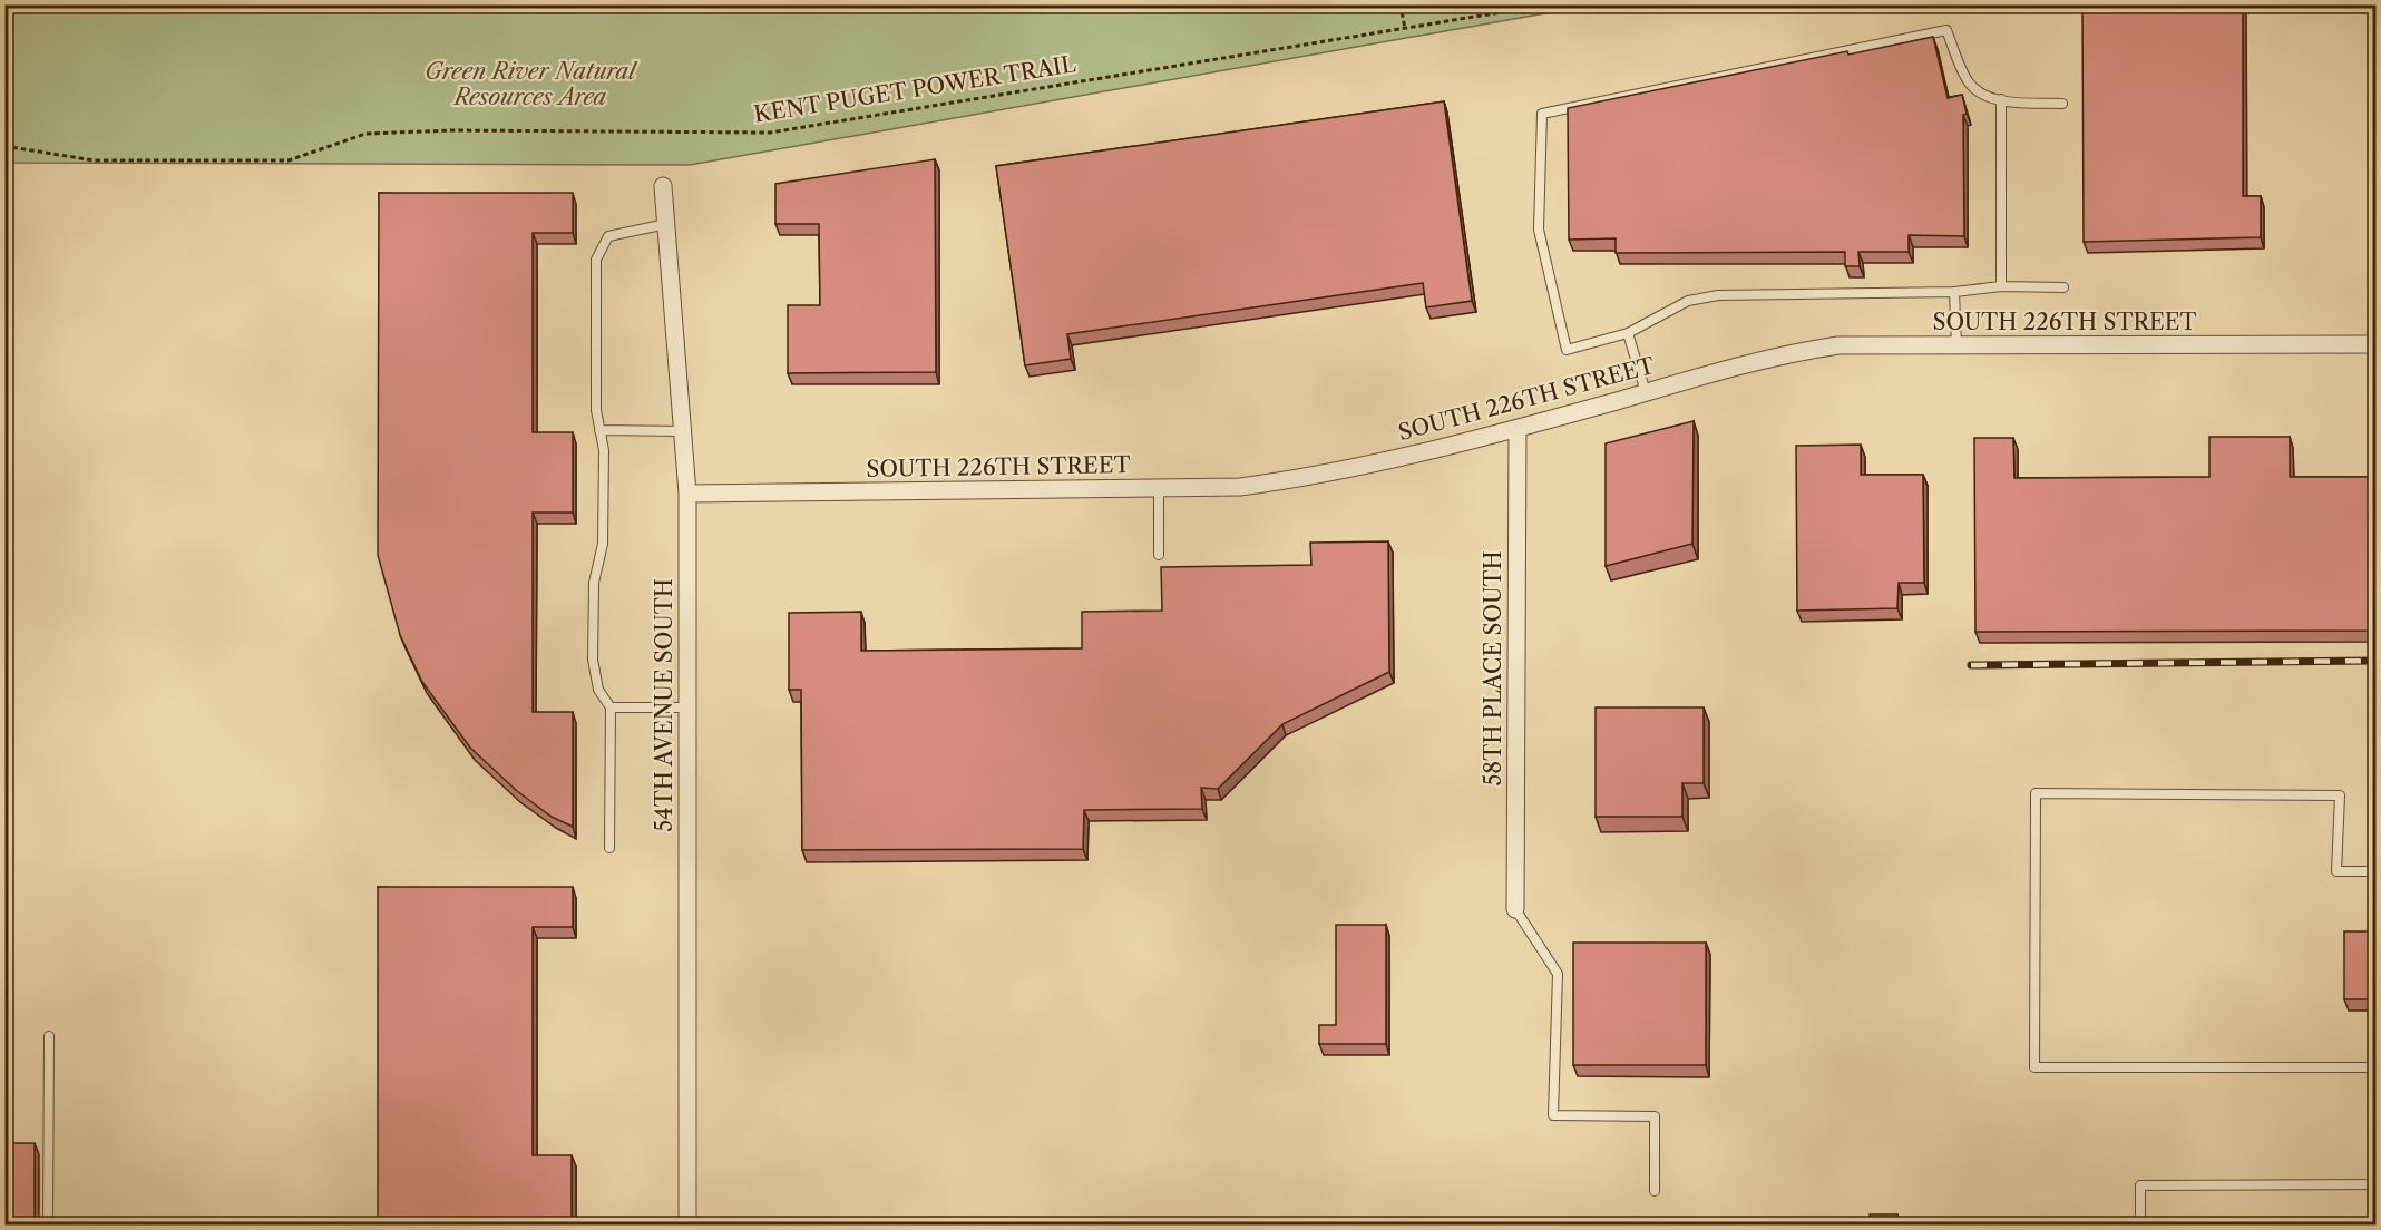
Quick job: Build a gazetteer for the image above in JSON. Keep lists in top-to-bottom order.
{
  "streets": {
    "street": ["SOUTH 226TH STREET", "58TH PLACE SOUTH", "54TH AVENUE SOUTH"],
    "path": ["KENT PUGET POWER TRAIL"]
  },
  "crossings": [
    ["SOUTH 226TH STREET", "58TH PLACE SOUTH"],
    ["SOUTH 226TH STREET", "54TH AVENUE SOUTH"]
  ],
  "parks": ["Green River Natural Resources Area"]
}
